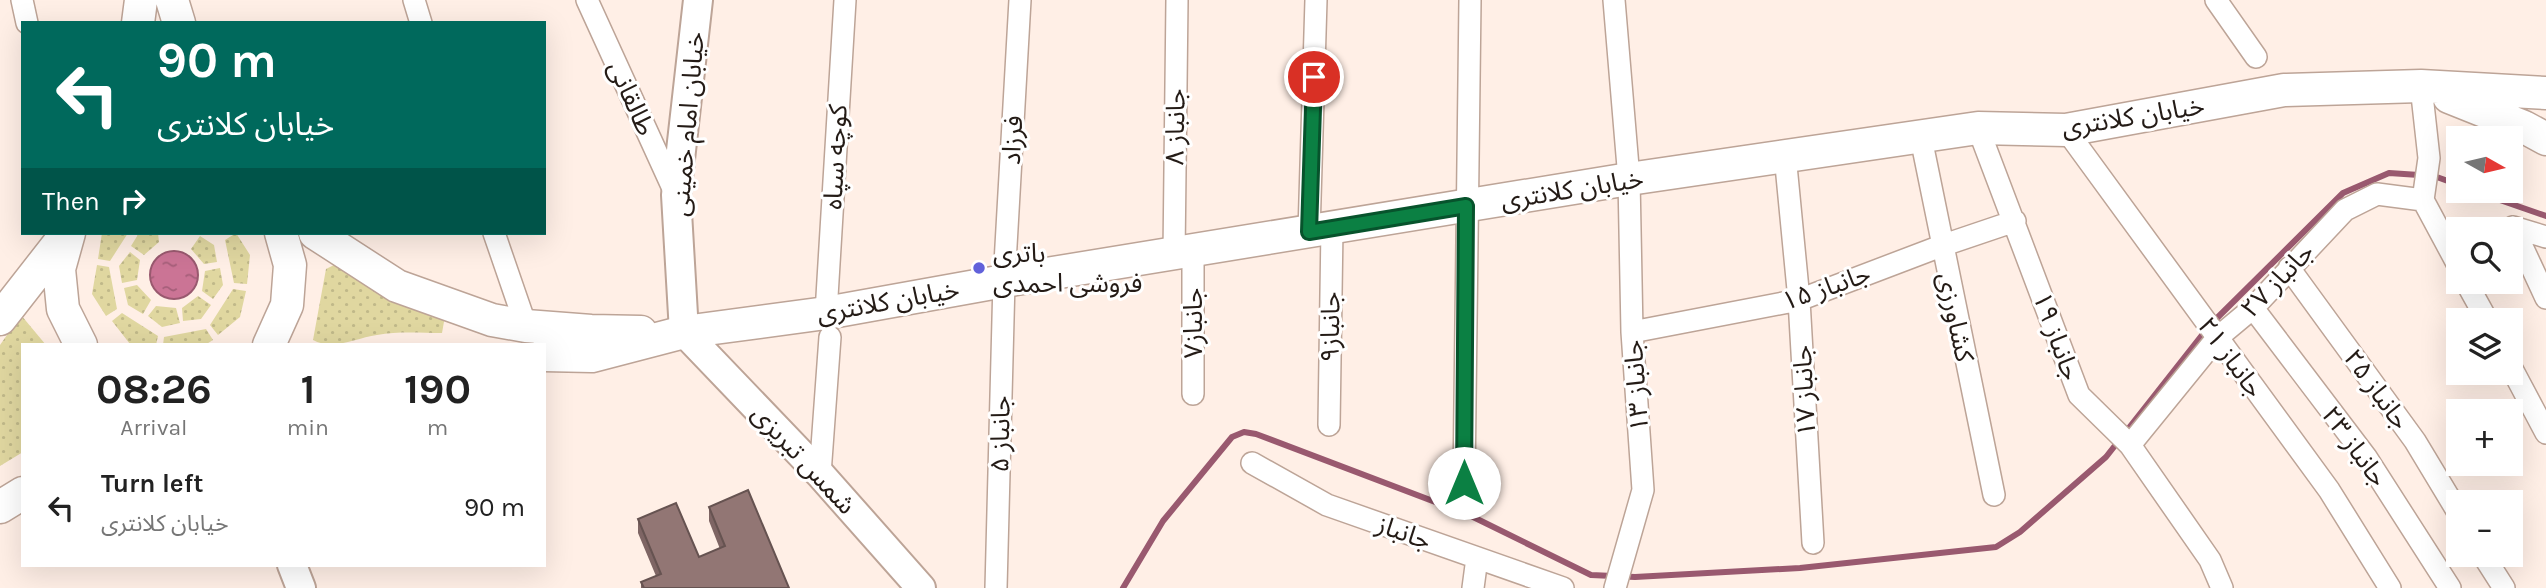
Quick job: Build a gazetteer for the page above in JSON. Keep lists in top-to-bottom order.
{
  "streets": {
    "main road": ["خیابان کلانتری"],
    "street": [
      "طالقانی",
      "خیابان امام خمینی",
      "جانباز ۸",
      "فرزاد",
      "کوچه سپاه",
      "جانباز ۲۷",
      "جانباز ۱۵",
      "کشاورزی",
      "جانباز۷",
      "جانباز۹",
      "جانباز ۱۹",
      "جانباز ۲۱",
      "جانباز ۱۳",
      "جانباز ۲۵",
      "جانباز ۱۷",
      "جانباز ۵",
      "جانباز ۲۳",
      "شمس تبریزی",
      "جانباز"
    ]
  },
  "crossings": [
    ["طالقانی", "خیابان امام خمینی"],
    ["خیابان کلانتری", "خیابان امام خمینی"],
    ["خیابان کلانتری", "جانباز ۸"],
    ["خیابان کلانتری", "فرزاد"],
    ["خیابان کلانتری", "کوچه سپاه"],
    ["خیابان کلانتری", "کشاورزی"],
    ["خیابان کلانتری", "جانباز۷"],
    ["خیابان کلانتری", "جانباز۹"],
    ["خیابان کلانتری", "جانباز ۱۹"],
    ["خیابان کلانتری", "جانباز ۲۱"],
    ["خیابان کلانتری", "جانباز ۱۳"],
    ["خیابان کلانتری", "جانباز ۱۷"],
    ["خیابان کلانتری", "جانباز ۵"],
    ["خیابان کلانتری", "شمس تبریزی"],
    ["خیابان امام خمینی", "شمس تبریزی"],
    ["جانباز ۸", "جانباز۷"],
    ["فرزاد", "جانباز ۵"],
    ["کوچه سپاه", "شمس تبریزی"],
    ["جانباز ۲۷", "جانباز ۱۹"],
    ["جانباز ۲۷", "جانباز ۲۱"],
    ["جانباز ۲۷", "جانباز ۲۵"],
    ["جانباز ۲۷", "جانباز ۲۳"],
    ["جانباز ۱۵", "کشاورزی"],
    ["جانباز ۱۵", "جانباز ۱۹"],
    ["جانباز ۱۵", "جانباز ۱۳"],
    ["جانباز ۱۵", "جانباز ۱۷"]
  ],
  "places": ["باتری فروشی احمدی"],
  "north": "right",
  "page": {
    "turn": ["90 m", "خیابان کلانتری"],
    "map_buttons": ["+", "−"],
    "then": "Then",
    "eta": [
      "08:26",
      "Arrival",
      "1",
      "min",
      "190",
      "m"
    ],
    "list": [
      {
        "name": "Turn left",
        "note": "خیابان کلانتری",
        "value": "90 m"
      }
    ]
  }
}
